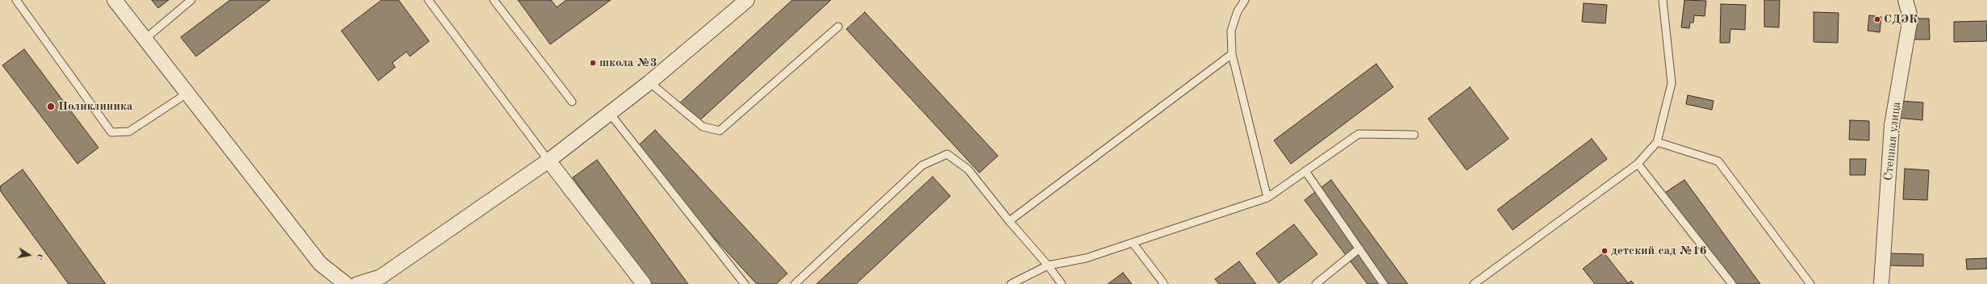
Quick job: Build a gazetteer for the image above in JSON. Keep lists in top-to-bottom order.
{
  "streets": {
    "street": ["Степная улица"]
  },
  "places": [
    "СДЭК",
    "школа №3",
    "Поликлиника",
    "детский сад №16"
  ],
  "north": "right"
}
